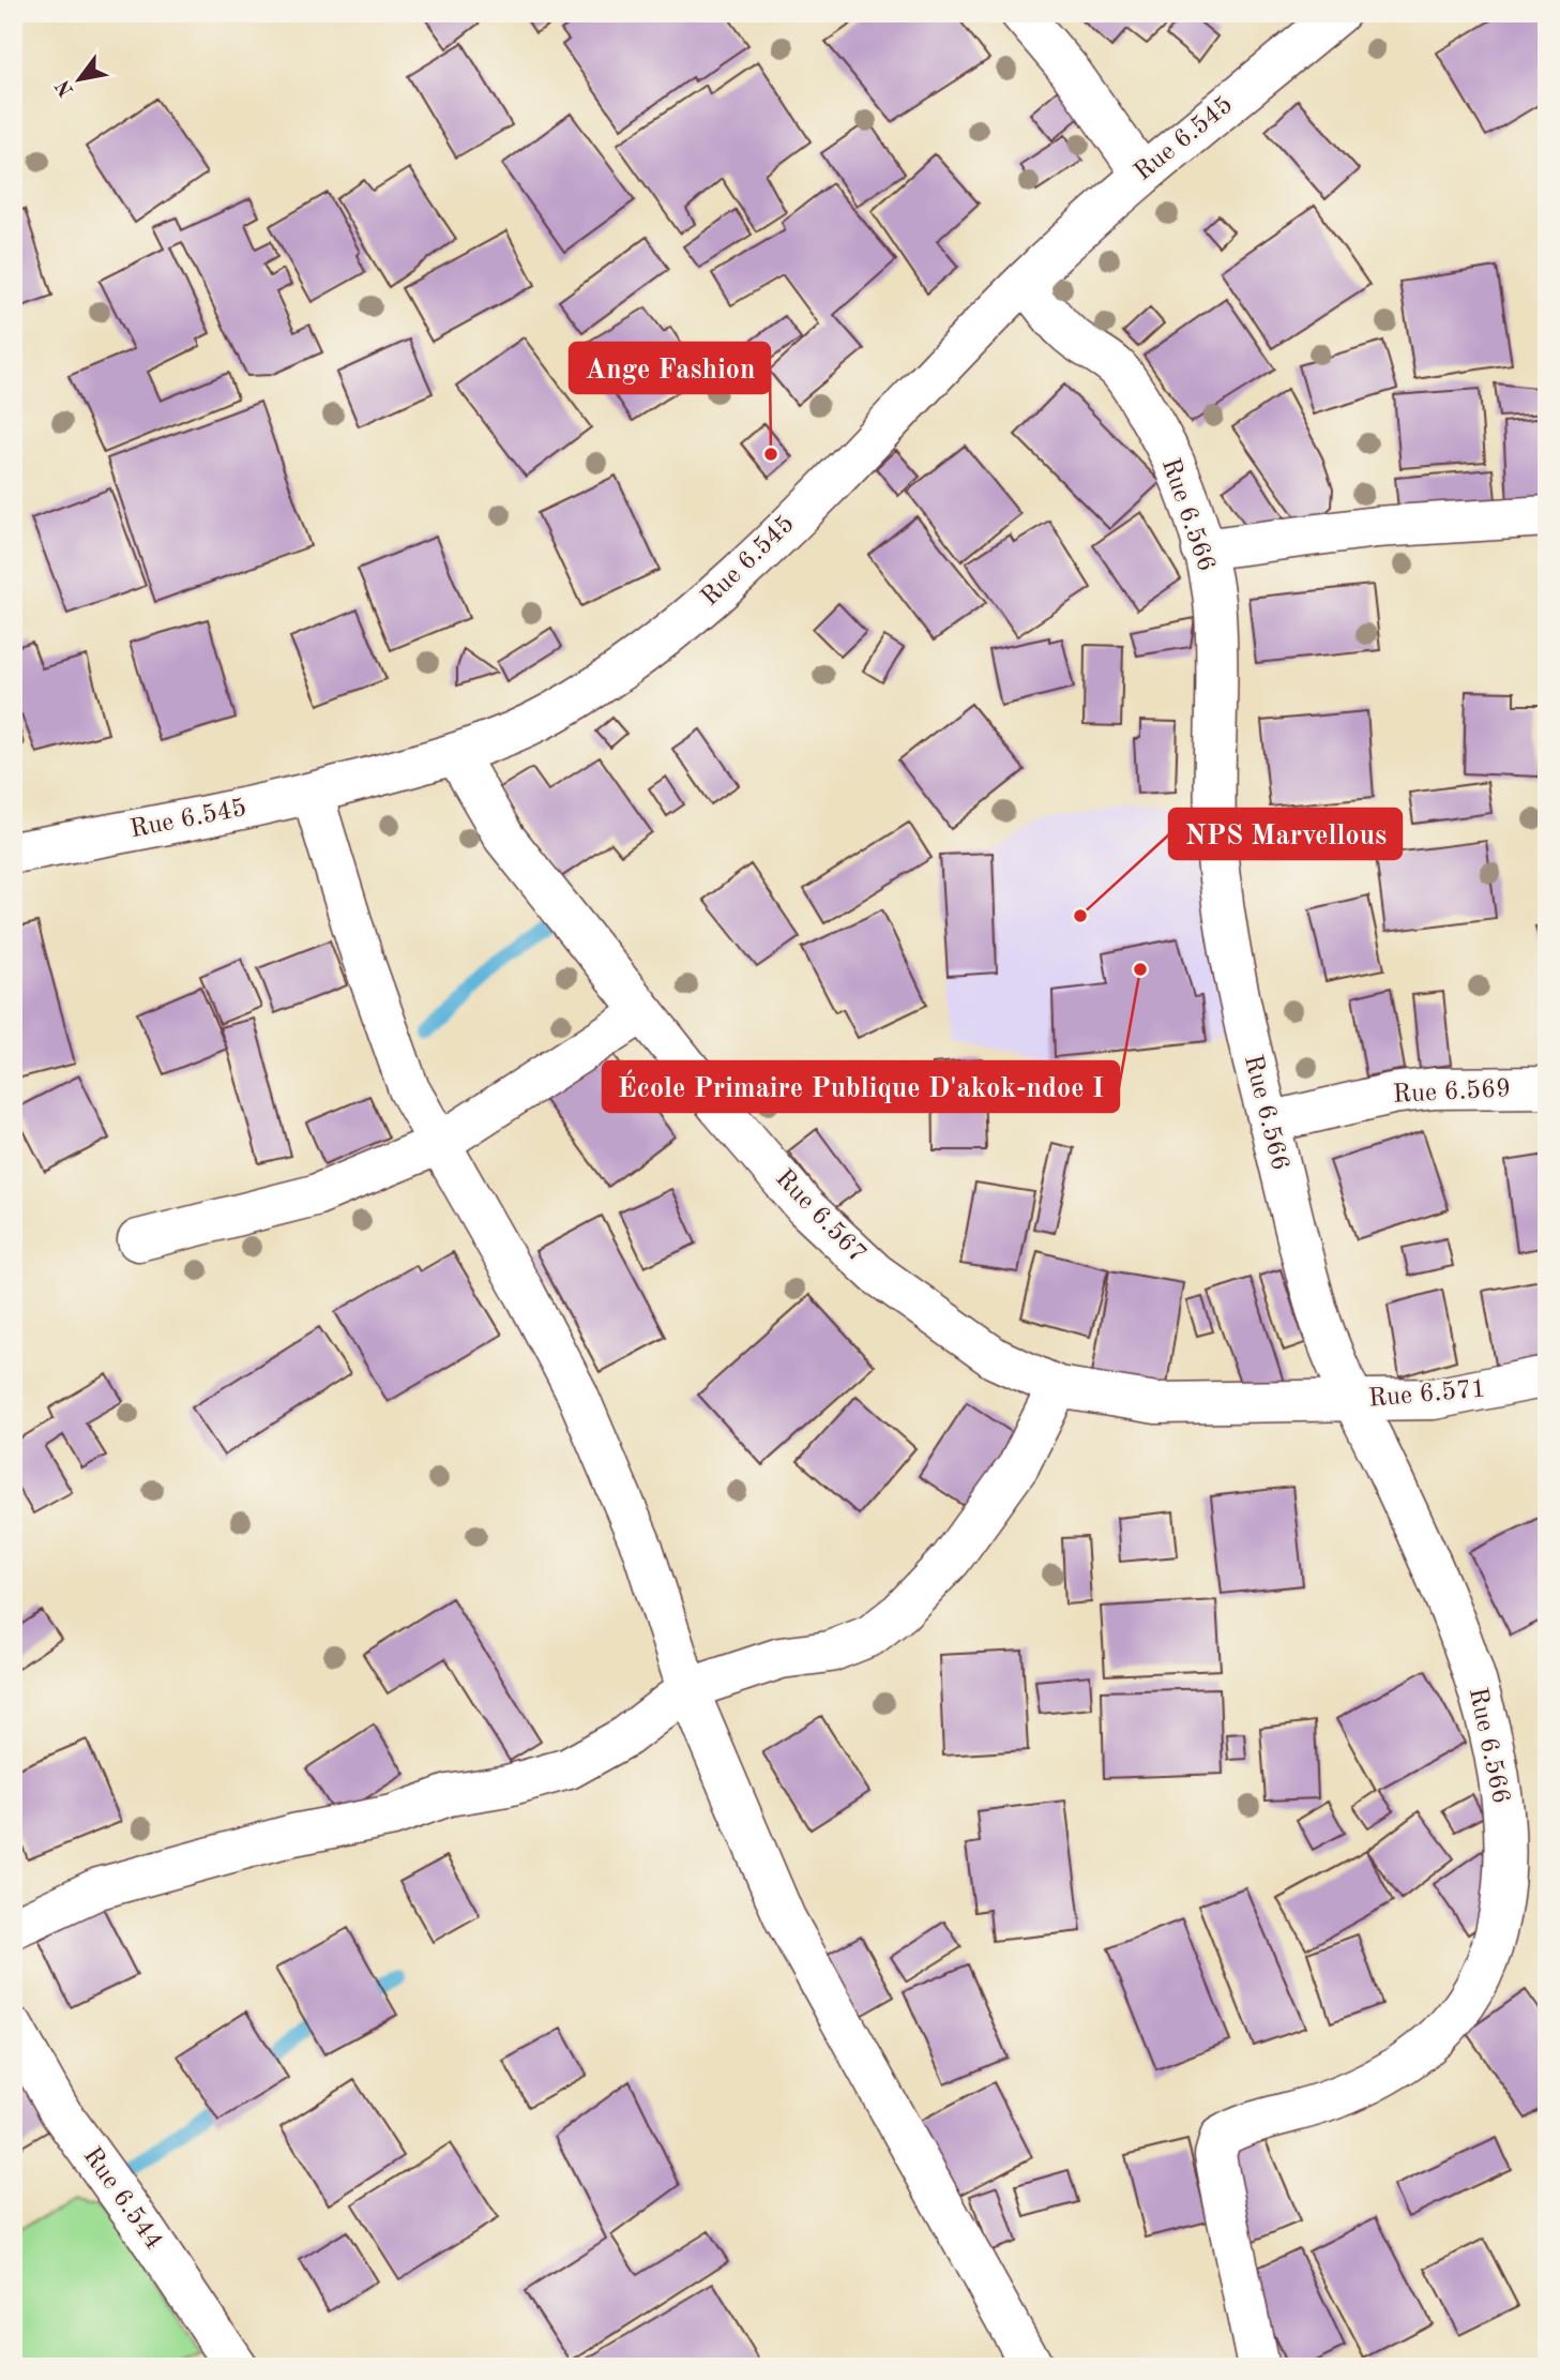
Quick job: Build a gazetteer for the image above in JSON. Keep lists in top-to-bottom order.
{
  "streets": {
    "street": [
      "Rue 6.545",
      "Rue 6.566",
      "Rue 6.569",
      "Rue 6.567",
      "Rue 6.571",
      "Rue 6.544"
    ]
  },
  "crossings": [
    ["Rue 6.545", "Rue 6.566"],
    ["Rue 6.545", "Rue 6.567"],
    ["Rue 6.566", "Rue 6.569"],
    ["Rue 6.566", "Rue 6.567"],
    ["Rue 6.566", "Rue 6.571"],
    ["Rue 6.567", "Rue 6.571"]
  ],
  "places": ["Ange Fashion", "NPS Marvellous", "École Primaire Publique D'akok-ndoe I"],
  "north": "bottom left"
}
